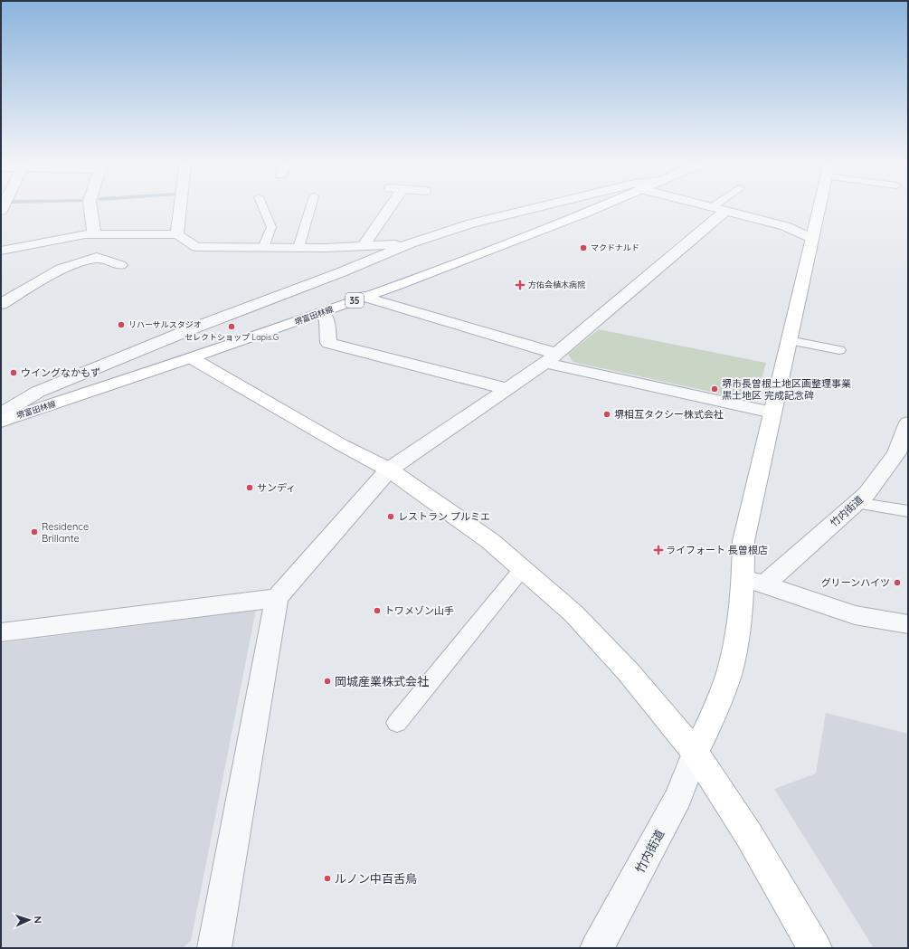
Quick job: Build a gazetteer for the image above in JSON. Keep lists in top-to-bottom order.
{
  "streets": {
    "street": ["35", "堺富田林線", "竹内街道"]
  },
  "places": {
    "other": [
      "マクドナルド",
      "リハーサルスタジオ",
      "セレクトショップ Lapis.G",
      "ウイングなかもず",
      "堺市長曽根土地区画整理事業 黒土地区 完成記念碑",
      "堺相互タクシー株式会社",
      "サンディ",
      "レストラン プルミエ",
      "Residence Brillante",
      "グリーンハイツ",
      "トワメゾン山手",
      "岡城産業株式会社",
      "ルノン中百舌鳥"
    ],
    "health": ["方佑会植木病院", "ライフォート 長曽根店"]
  },
  "north": "right"
}
